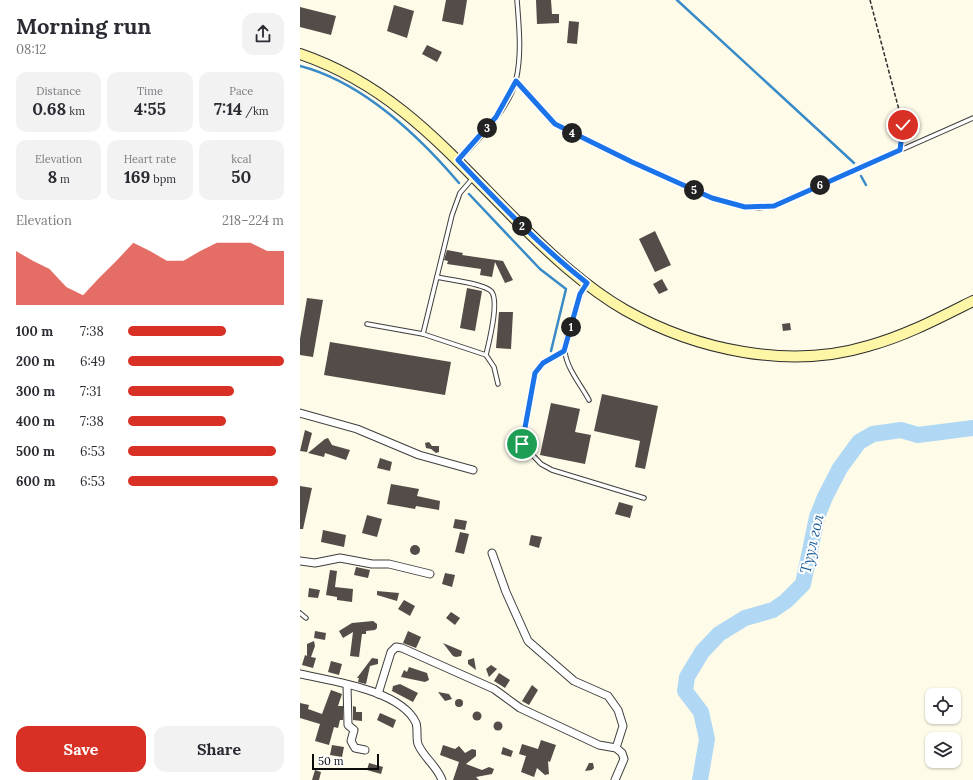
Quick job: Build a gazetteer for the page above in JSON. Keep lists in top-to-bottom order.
{
  "water": ["Туул гол"],
  "scale_bar": "50 m",
  "page": {
    "heading": ["Morning run", "08:12"],
    "stats": [
      ["Distance", "0.68 km"],
      ["Time", "4:55"],
      ["Pace", "7:14 /km"],
      ["Elevation", "8 m"],
      ["Heart rate", "169 bpm"],
      ["kcal", "50"]
    ],
    "pins": [
      "3",
      "4",
      "6",
      "5",
      "2",
      "1"
    ],
    "chart": ["Elevation", "218–224 m"],
    "list": [
      {
        "name": "100 m",
        "note": "7:38"
      },
      {
        "name": "200 m",
        "note": "6:49"
      },
      {
        "name": "300 m",
        "note": "7:31"
      },
      {
        "name": "400 m",
        "note": "7:38"
      },
      {
        "name": "500 m",
        "note": "6:53"
      },
      {
        "name": "600 m",
        "note": "6:53"
      }
    ],
    "buttons": ["Save", "Share"],
    "scale": "50 m"
  }
}
